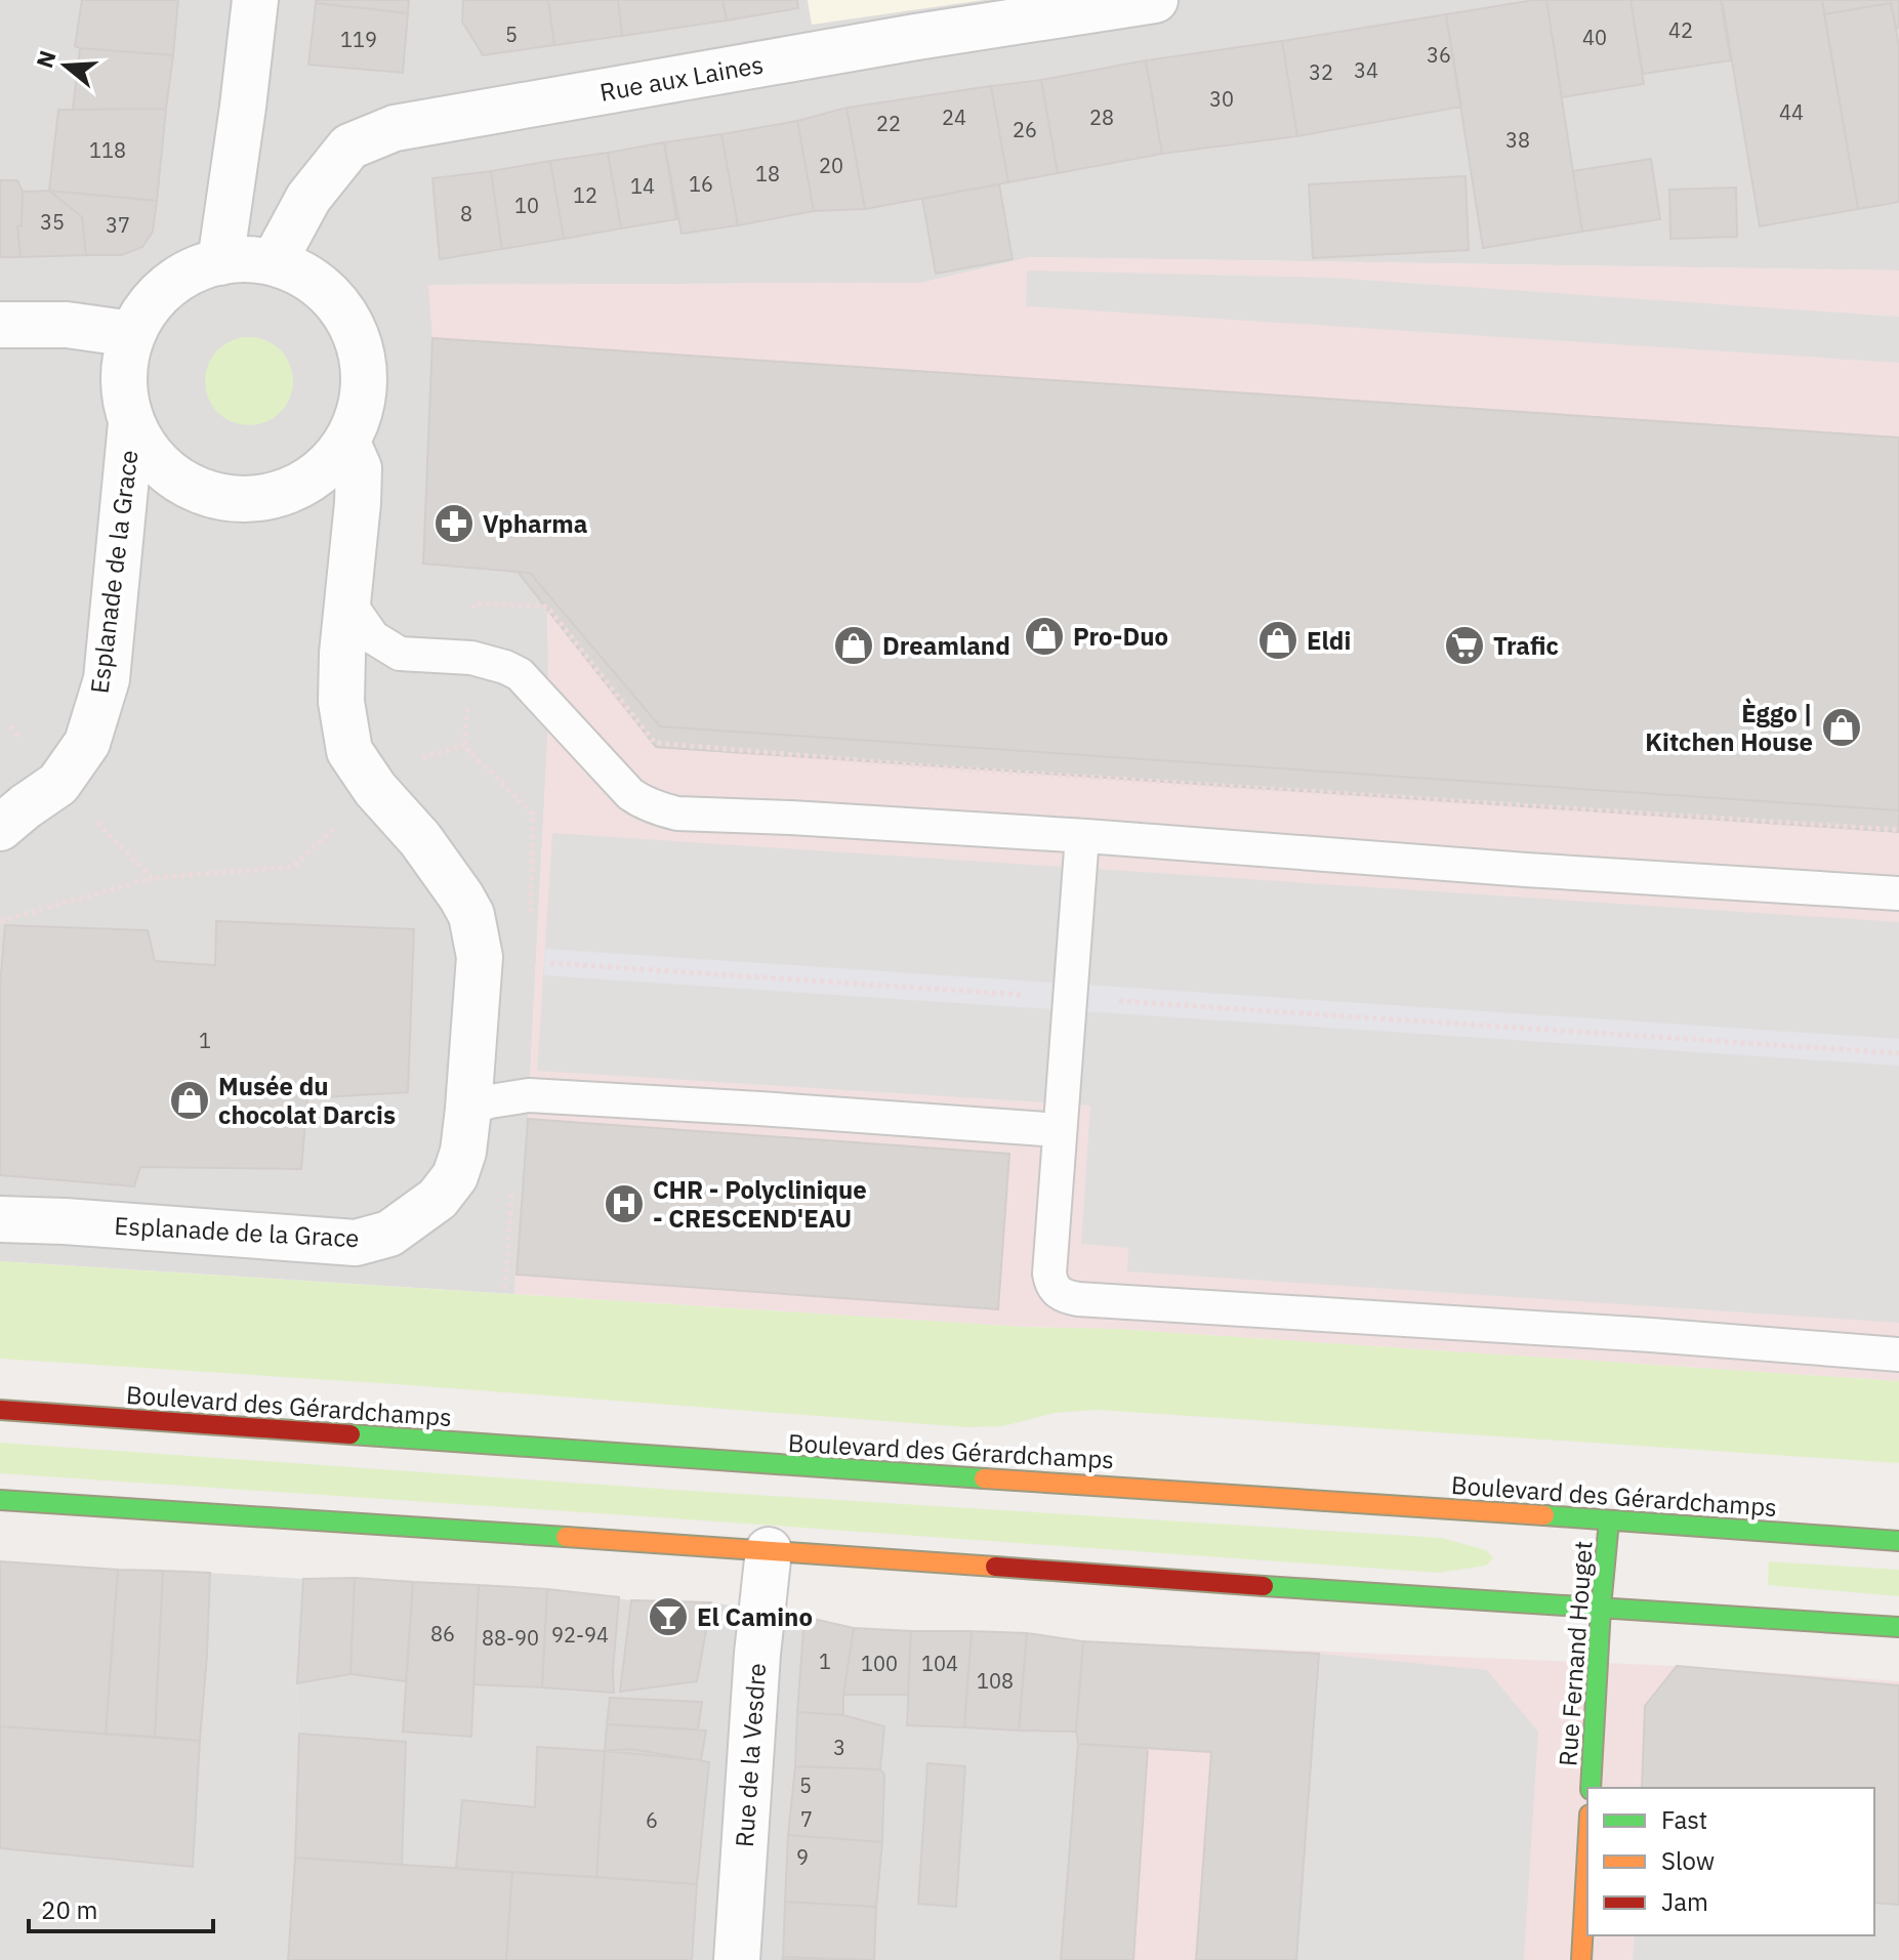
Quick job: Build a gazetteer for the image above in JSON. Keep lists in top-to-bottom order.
{
  "streets": {
    "main road": ["Boulevard des Gérardchamps", "Rue Fernand Houget"],
    "street": ["Rue aux Laines", "Esplanade de la Grace", "Rue de la Vesdre"]
  },
  "crossings": [
    ["Rue aux Laines", "Esplanade de la Grace"],
    ["Boulevard des Gérardchamps", "Rue Fernand Houget"]
  ],
  "places": {
    "pharmacy": ["Vpharma"],
    "shop": [
      "Pro-Duo",
      "Eldi",
      "Dreamland",
      "Èggo | Kitchen House",
      "Musée du chocolat Darcis"
    ],
    "supermarket": ["Trafic"],
    "hospital": ["CHR - Polyclinique - CRESCEND'EAU"],
    "bar": ["El Camino"]
  },
  "house_numbers": [
    "42",
    "5",
    "40",
    "119",
    "36",
    "34",
    "32",
    "30",
    "44",
    "24",
    "28",
    "22",
    "26",
    "38",
    "118",
    "20",
    "18",
    "16",
    "14",
    "12",
    "10",
    "8",
    "35",
    "37",
    "1",
    "86",
    "92-94",
    "88-90",
    "1",
    "100",
    "104",
    "108",
    "3",
    "5",
    "7",
    "6",
    "9"
  ],
  "legend": ["Fast", "Slow", "Jam"],
  "scale_bar": "20 m",
  "north": "left"
}
